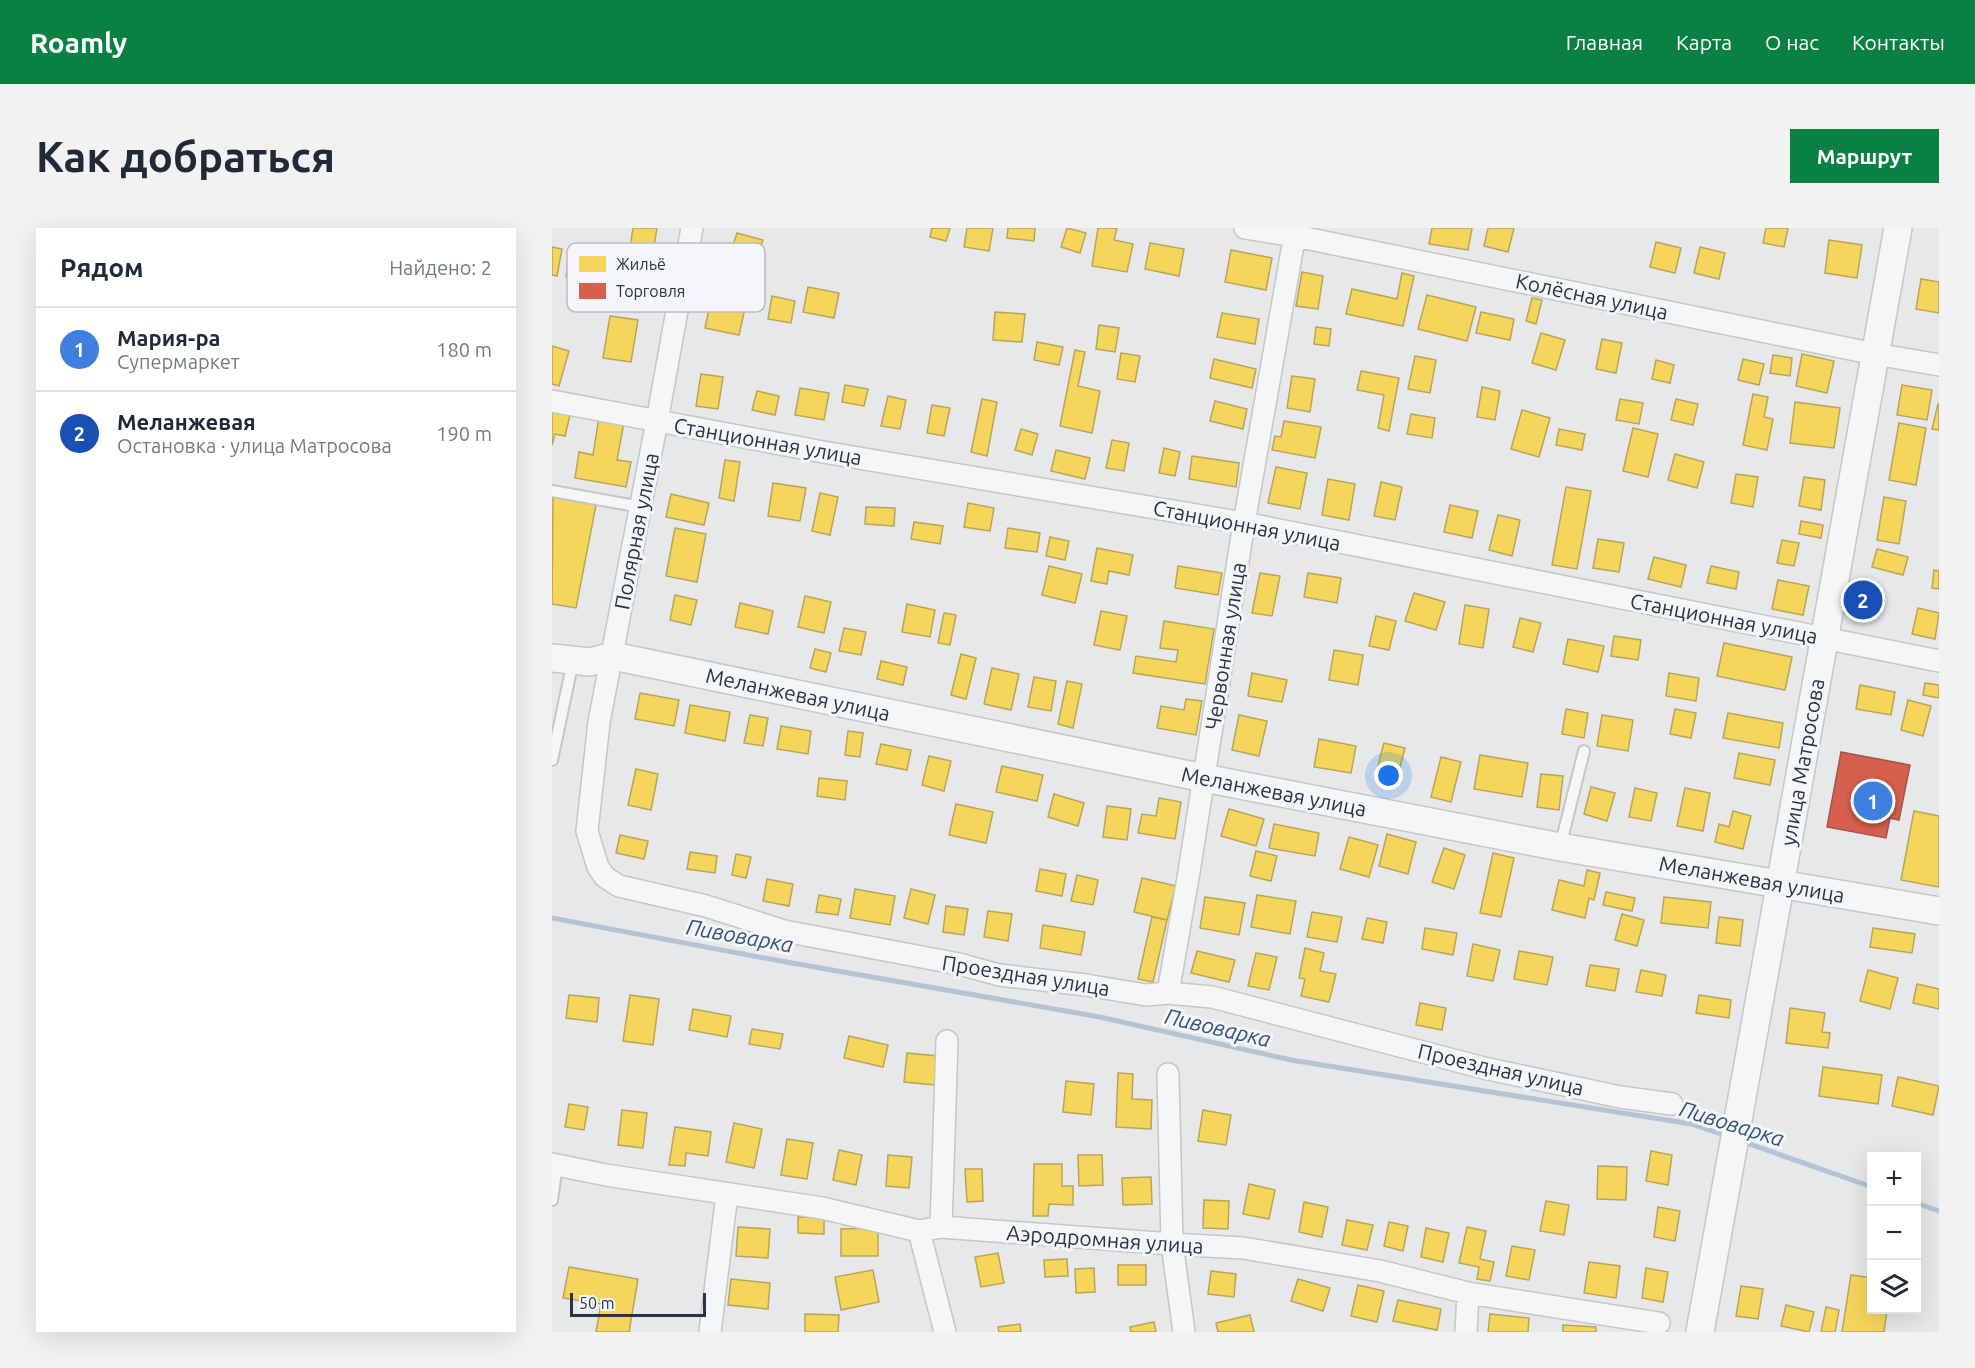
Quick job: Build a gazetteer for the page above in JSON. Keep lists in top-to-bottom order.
{
  "streets": {
    "street": [
      "Колёсная улица",
      "Станционная улица",
      "Полярная улица",
      "Червонная улица",
      "Меланжевая улица",
      "улица Матросова",
      "Проездная улица",
      "Аэродромная улица"
    ]
  },
  "crossings": [
    ["Колёсная улица", "Червонная улица"],
    ["Колёсная улица", "улица Матросова"],
    ["Станционная улица", "Полярная улица"],
    ["Станционная улица", "Червонная улица"],
    ["Станционная улица", "улица Матросова"],
    ["Полярная улица", "Меланжевая улица"],
    ["Полярная улица", "Проездная улица"],
    ["Червонная улица", "Меланжевая улица"],
    ["Червонная улица", "Проездная улица"],
    ["Меланжевая улица", "улица Матросова"],
    ["Меланжевая улица", "Проездная улица"]
  ],
  "water": ["Пивоварка"],
  "legend": ["Жильё", "Торговля"],
  "scale_bar": "50 m",
  "page": {
    "header": "Roamly",
    "nav": [
      "Главная",
      "Карта",
      "О нас",
      "Контакты"
    ],
    "buttons": "Маршрут",
    "title": "Как добраться",
    "heading": ["Рядом", "Найдено: 2"],
    "list": [
      {
        "mark": "1",
        "name": "Мария-ра",
        "note": "Супермаркет",
        "value": "180 m"
      },
      {
        "mark": "2",
        "name": "Меланжевая",
        "note": "Остановка · улица Матросова",
        "value": "190 m"
      }
    ],
    "pins": ["2", "1"],
    "map_buttons": ["+", "−"],
    "scale": "50 m"
  }
}
